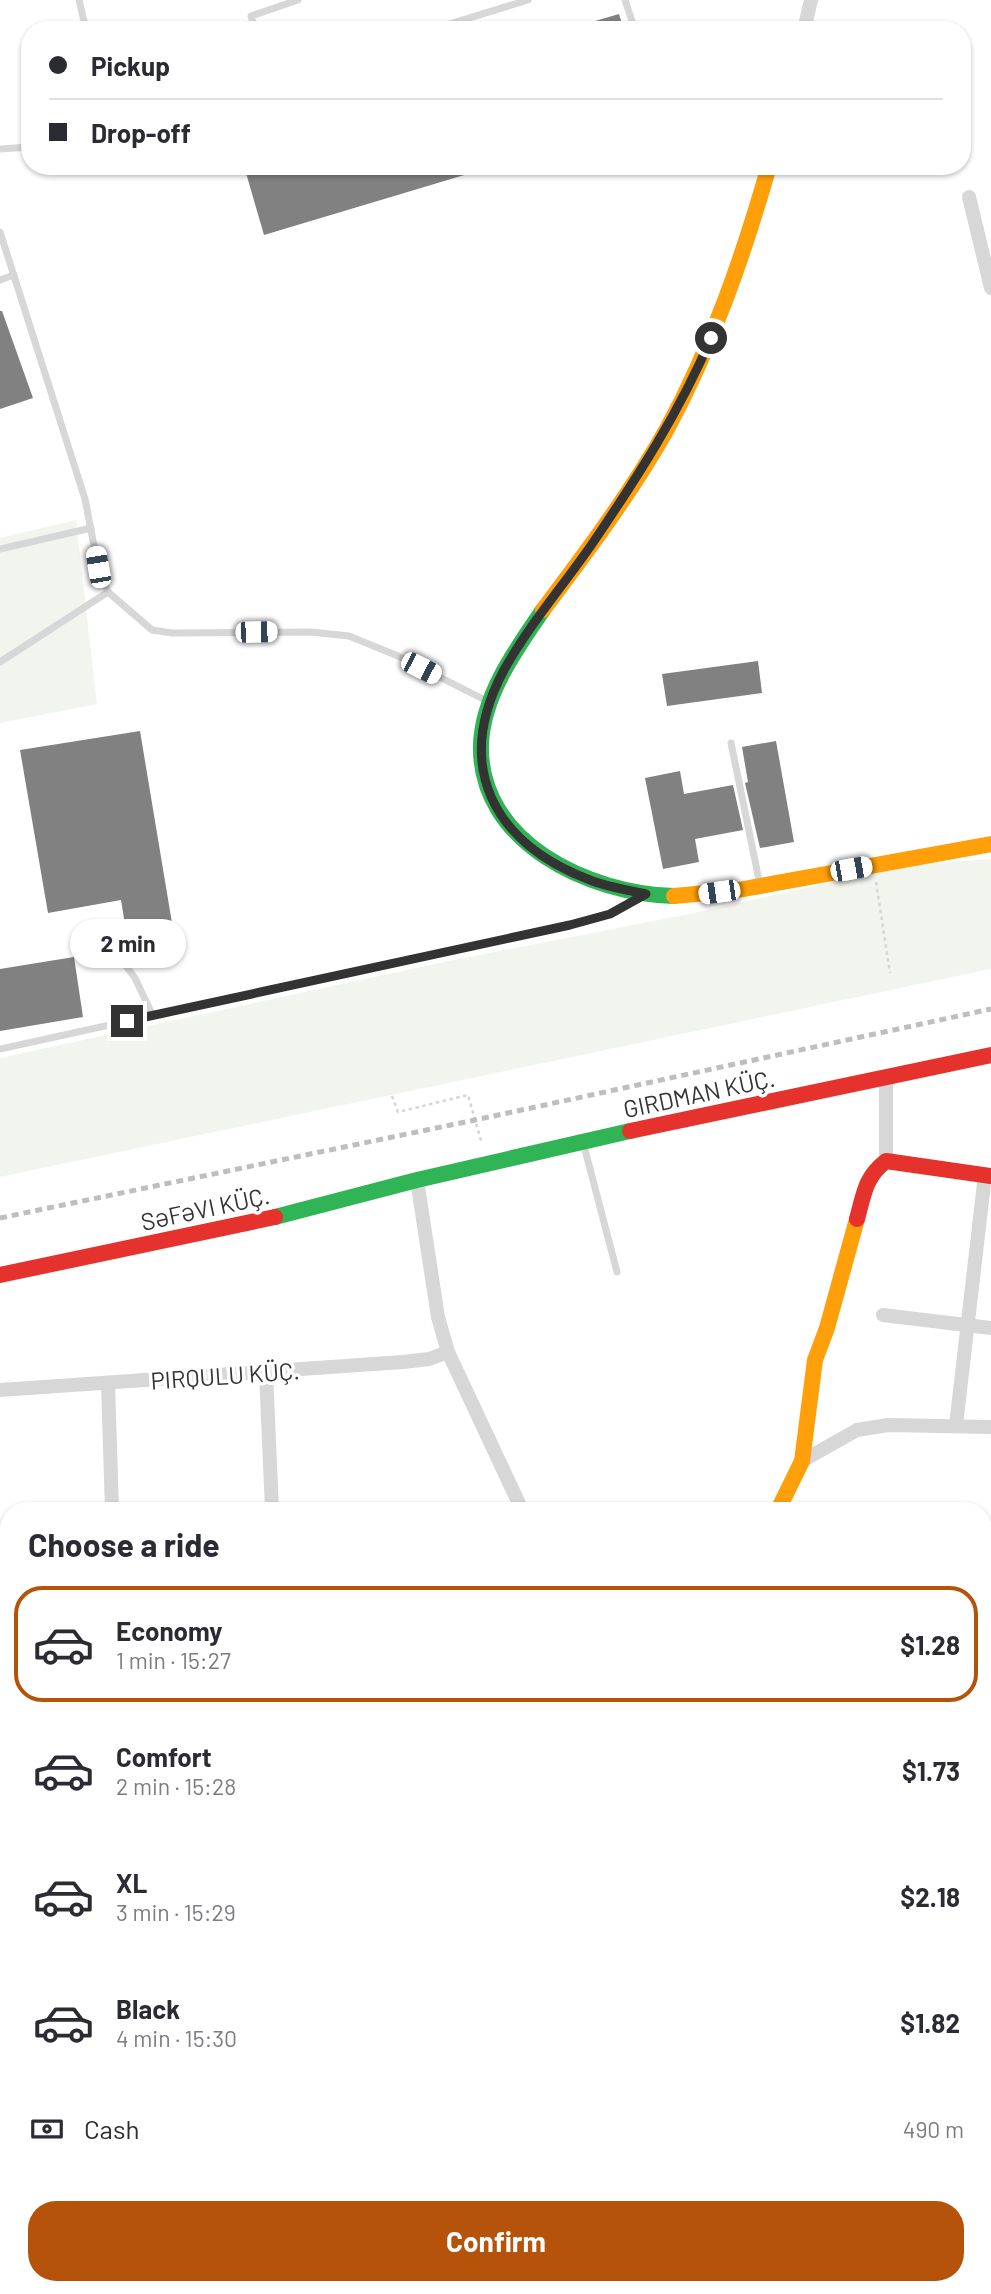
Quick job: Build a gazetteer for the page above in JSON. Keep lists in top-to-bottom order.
{
  "streets": {
    "street": ["GIRDMAN KÜÇ.", "SƏFƏVI KÜÇ.", "PIRQULU KÜÇ."]
  },
  "crossings": [
    ["GIRDMAN KÜÇ.", "SƏFƏVI KÜÇ."]
  ],
  "page": {
    "banner": ["Pickup", "Drop-off"],
    "bubble": "2 min",
    "heading": "Choose a ride",
    "list": [
      {
        "name": "Economy",
        "note": "1 min · 15:27",
        "value": "$1.28"
      },
      {
        "name": "Comfort",
        "note": "2 min · 15:28",
        "value": "$1.73"
      },
      {
        "name": "XL",
        "note": "3 min · 15:29",
        "value": "$2.18"
      },
      {
        "name": "Black",
        "note": "4 min · 15:30",
        "value": "$1.82"
      }
    ],
    "pay": ["Cash", "490 m"],
    "buttons": "Confirm"
  }
}
